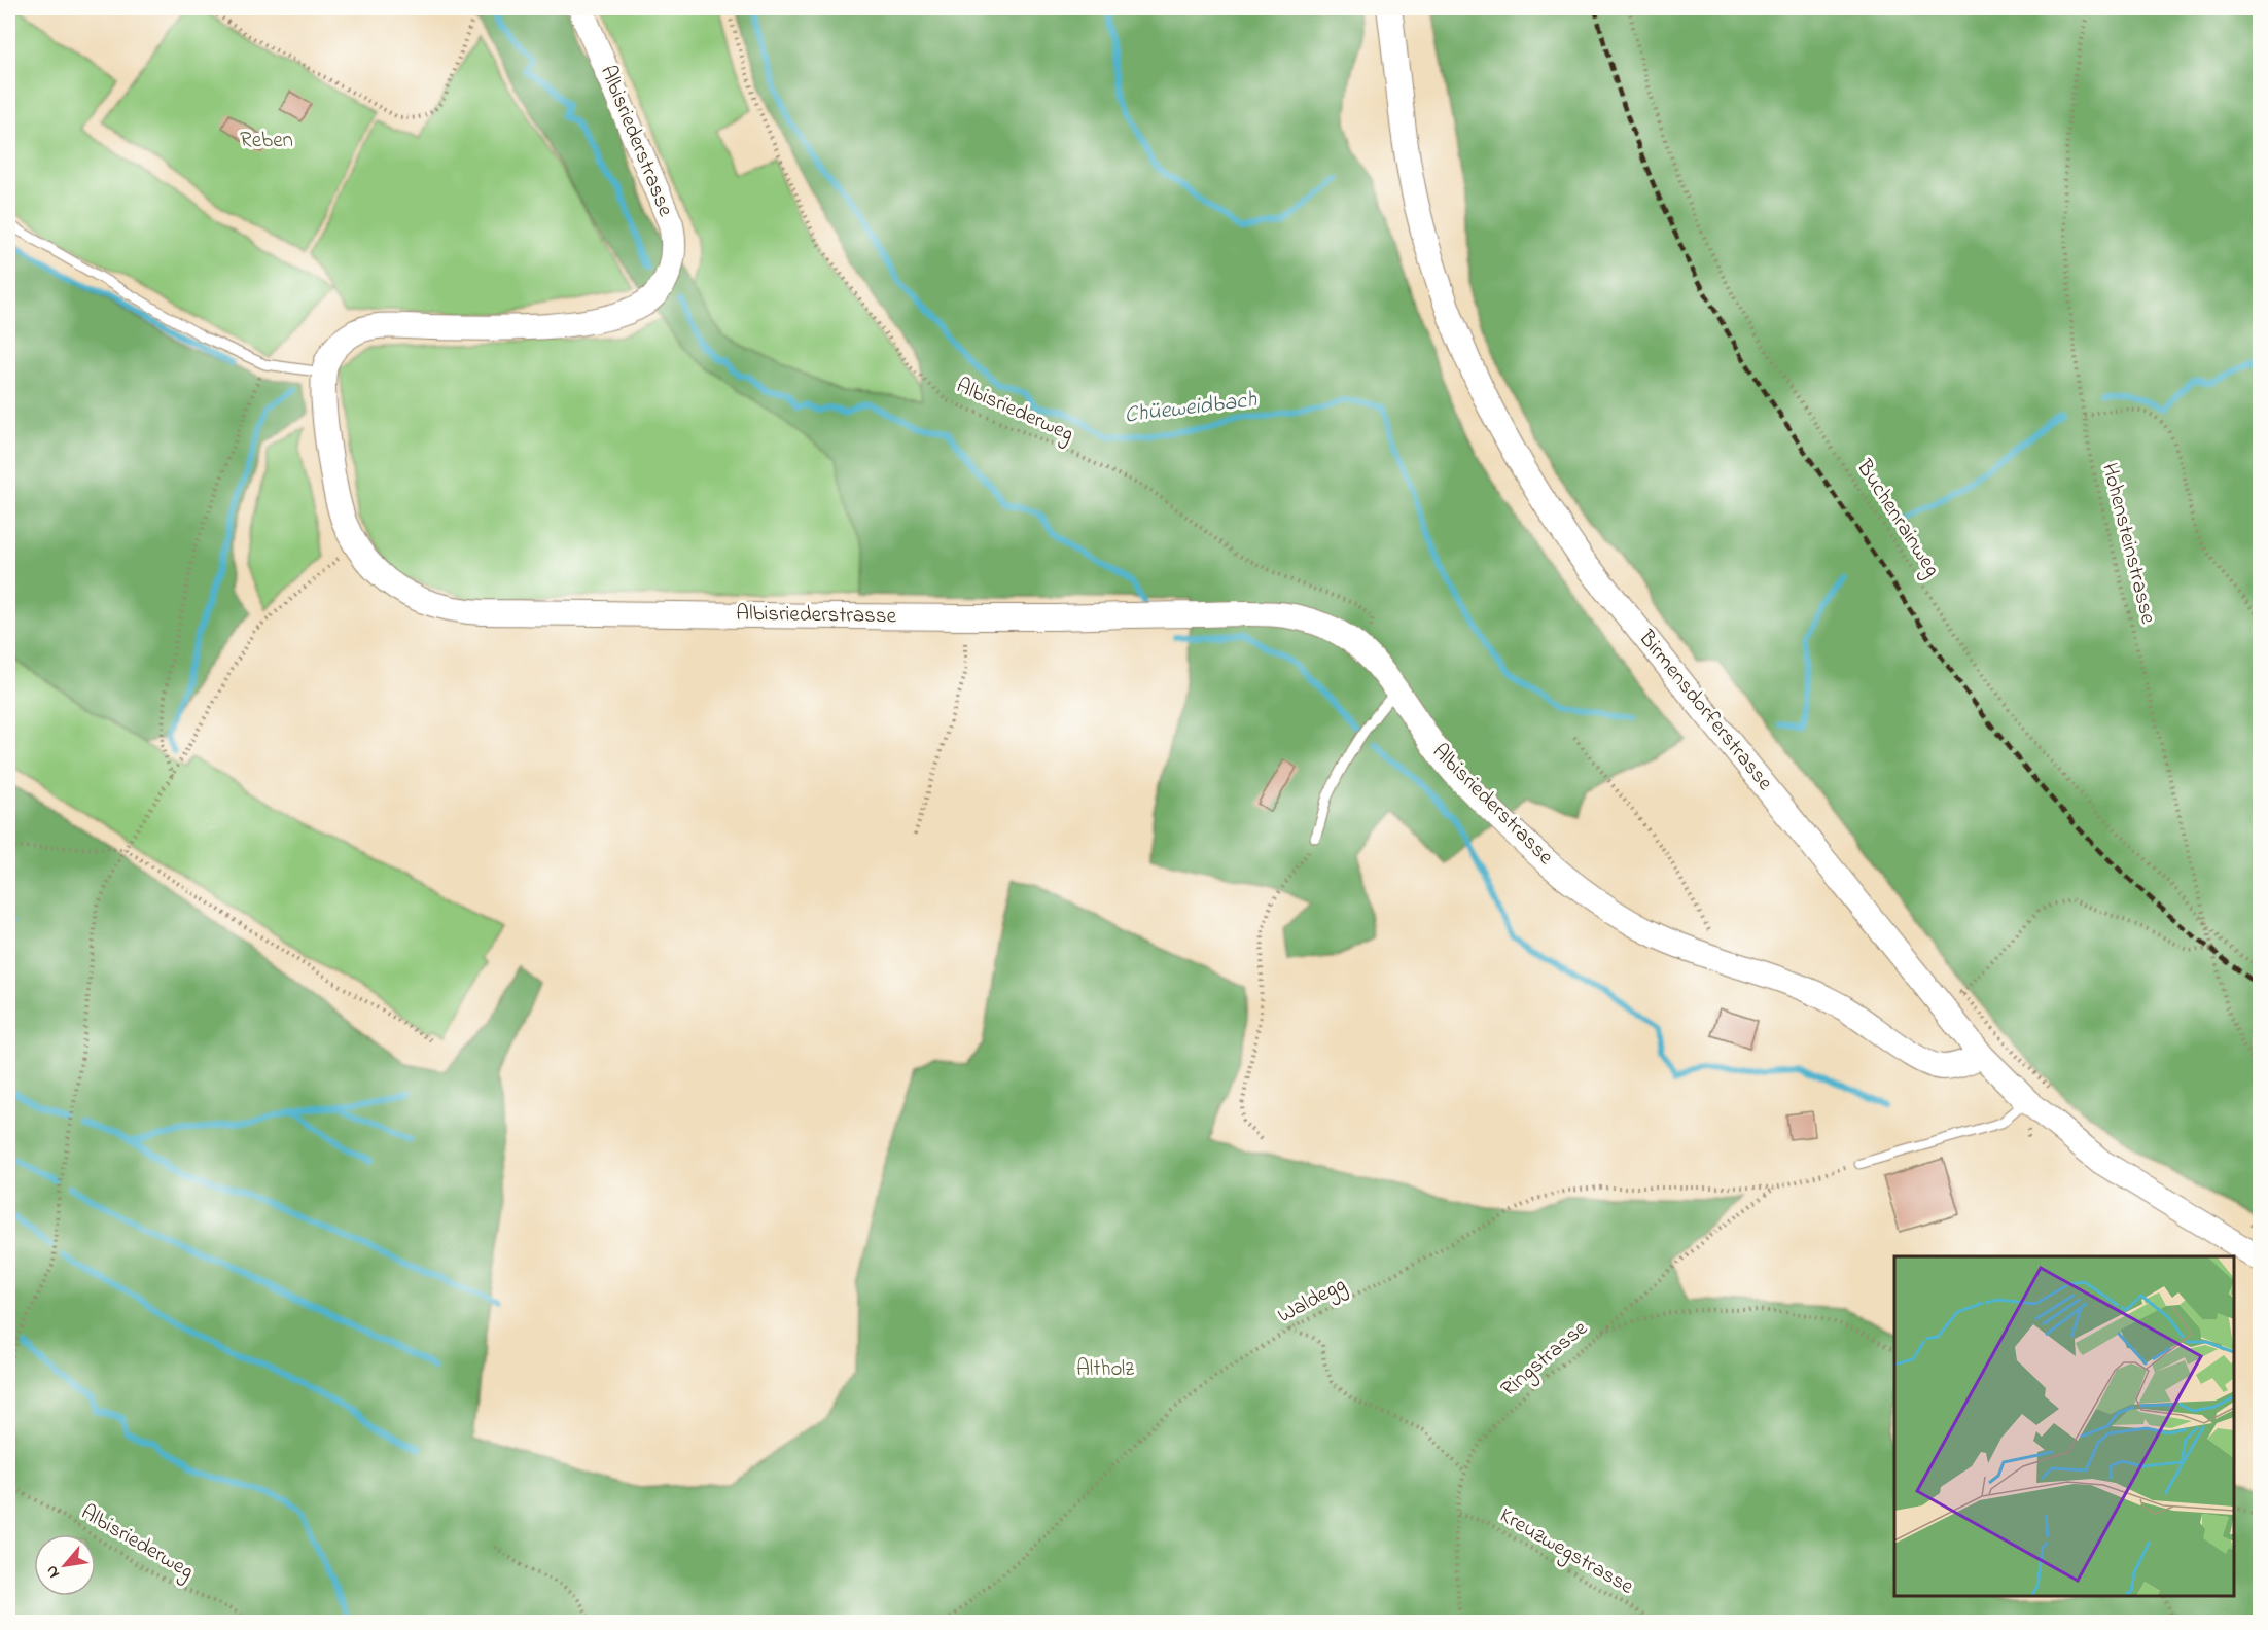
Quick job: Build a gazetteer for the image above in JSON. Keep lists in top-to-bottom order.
{
  "streets": {
    "main road": ["Albisriederstrasse", "Birmensdorferstrasse"],
    "path": [
      "Albisriederweg",
      "Buchenrainweg",
      "Hohensteinstrasse",
      "Waldegg",
      "Ringstrasse",
      "Kreuzwegstrasse"
    ]
  },
  "crossings": [
    ["Albisriederstrasse", "Albisriederweg"],
    ["Albisriederstrasse", "Birmensdorferstrasse"],
    ["Buchenrainweg", "Hohensteinstrasse"],
    ["Waldegg", "Ringstrasse"],
    ["Ringstrasse", "Kreuzwegstrasse"]
  ],
  "water": ["Chüeweidbach"],
  "parks": ["Reben", "Altholz"],
  "north": "bottom left"
}
